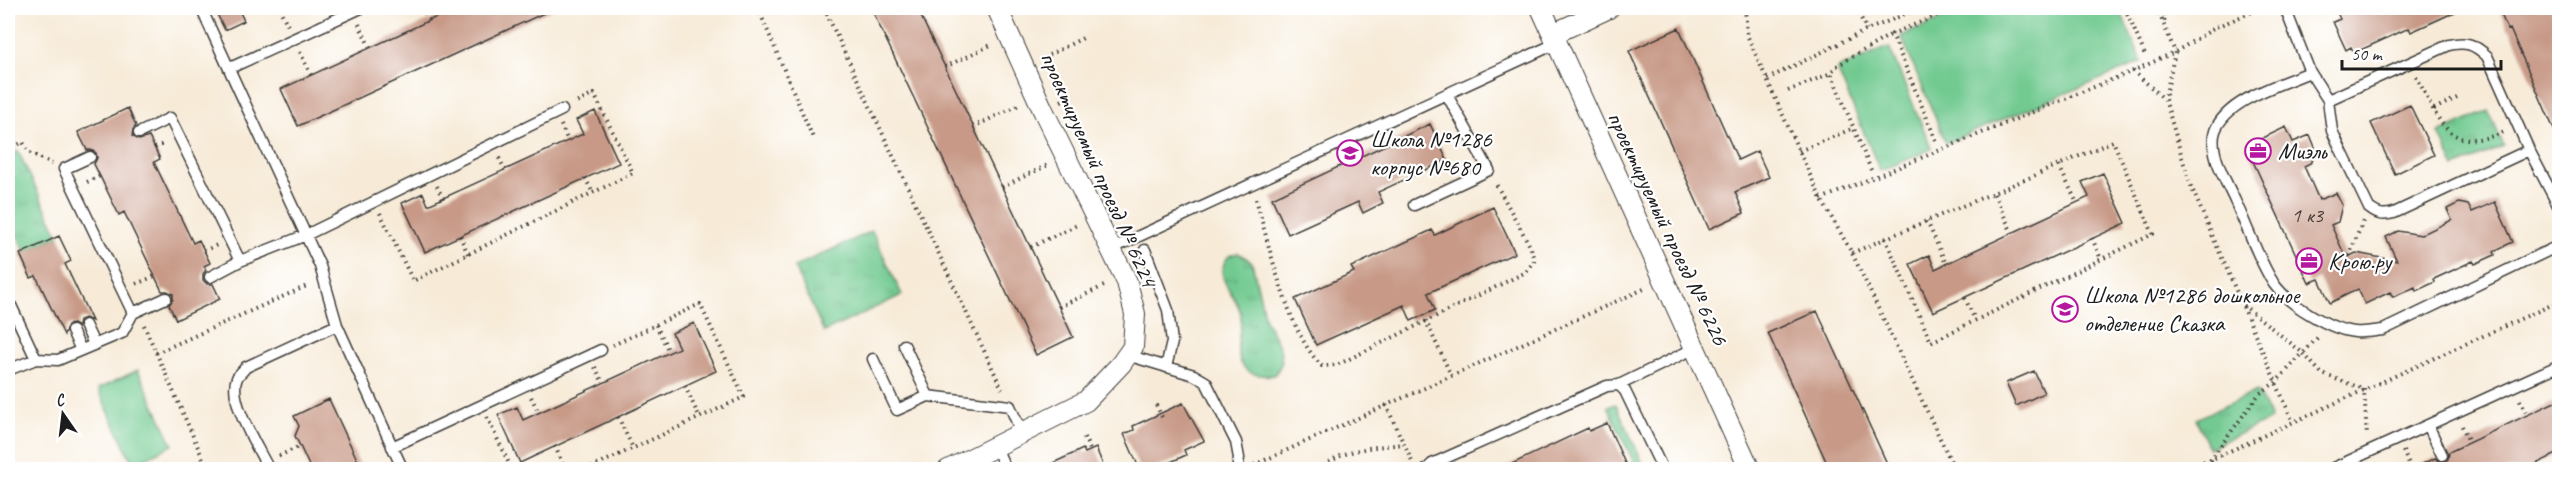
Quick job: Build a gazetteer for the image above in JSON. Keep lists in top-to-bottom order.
{
  "streets": {
    "street": ["проектируемый проезд № 6224", "проектируемый проезд № 6226"]
  },
  "places": {
    "office": ["Миэль", "Крою.ру"],
    "school or university": ["Школа №1286 корпус №680", "Школа №1286 дошкольное отделение Сказка"]
  },
  "house_numbers": ["1 к3"],
  "scale_bar": "50 m",
  "north": "top"
}
